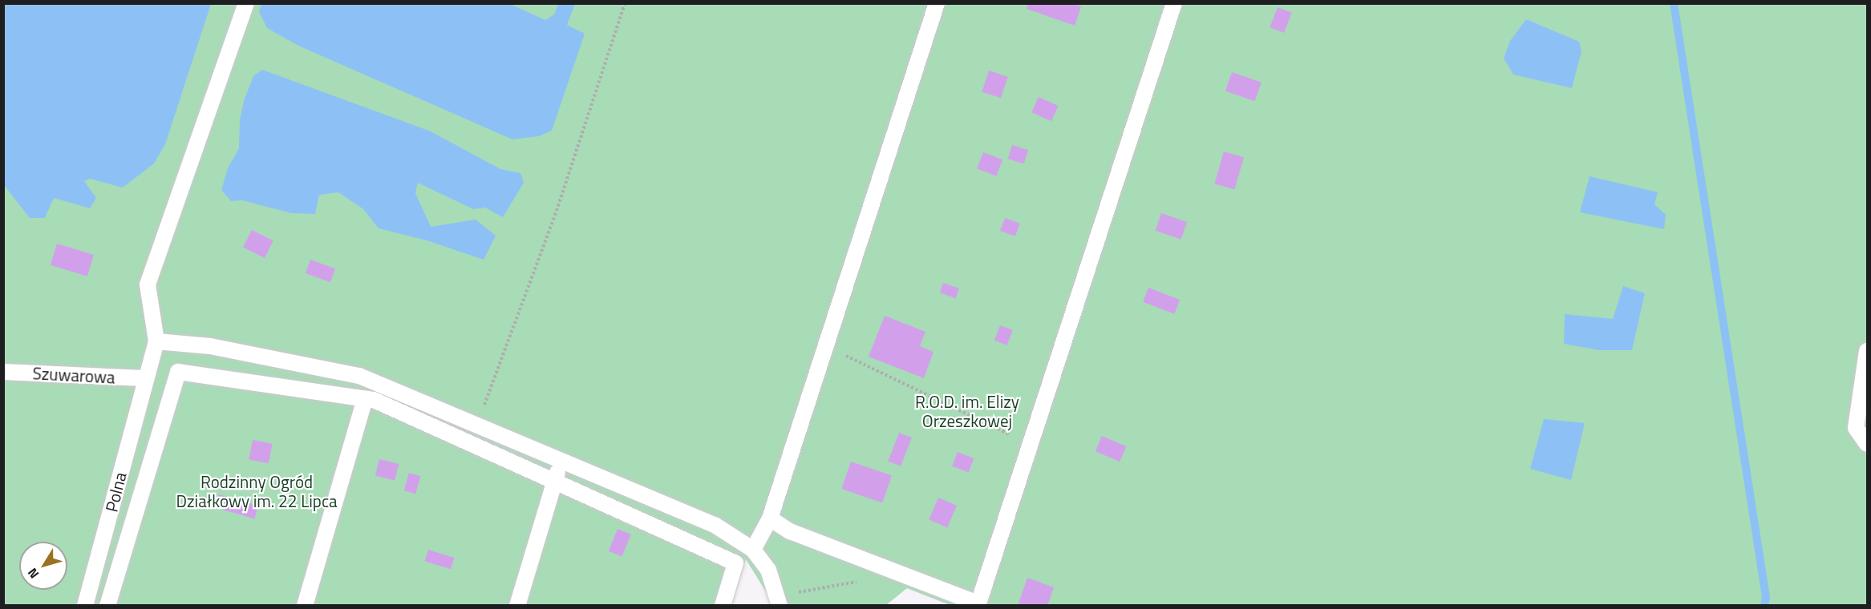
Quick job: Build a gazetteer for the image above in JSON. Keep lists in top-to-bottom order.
{
  "streets": {
    "lane": ["Szuwarowa", "Polna"]
  },
  "crossings": [
    ["Szuwarowa", "Polna"]
  ],
  "parks": ["R.O.D. im. Elizy Orzeszkowej", "Rodzinny Ogród Działkowy im. 22 Lipca"],
  "north": "bottom left"
}
